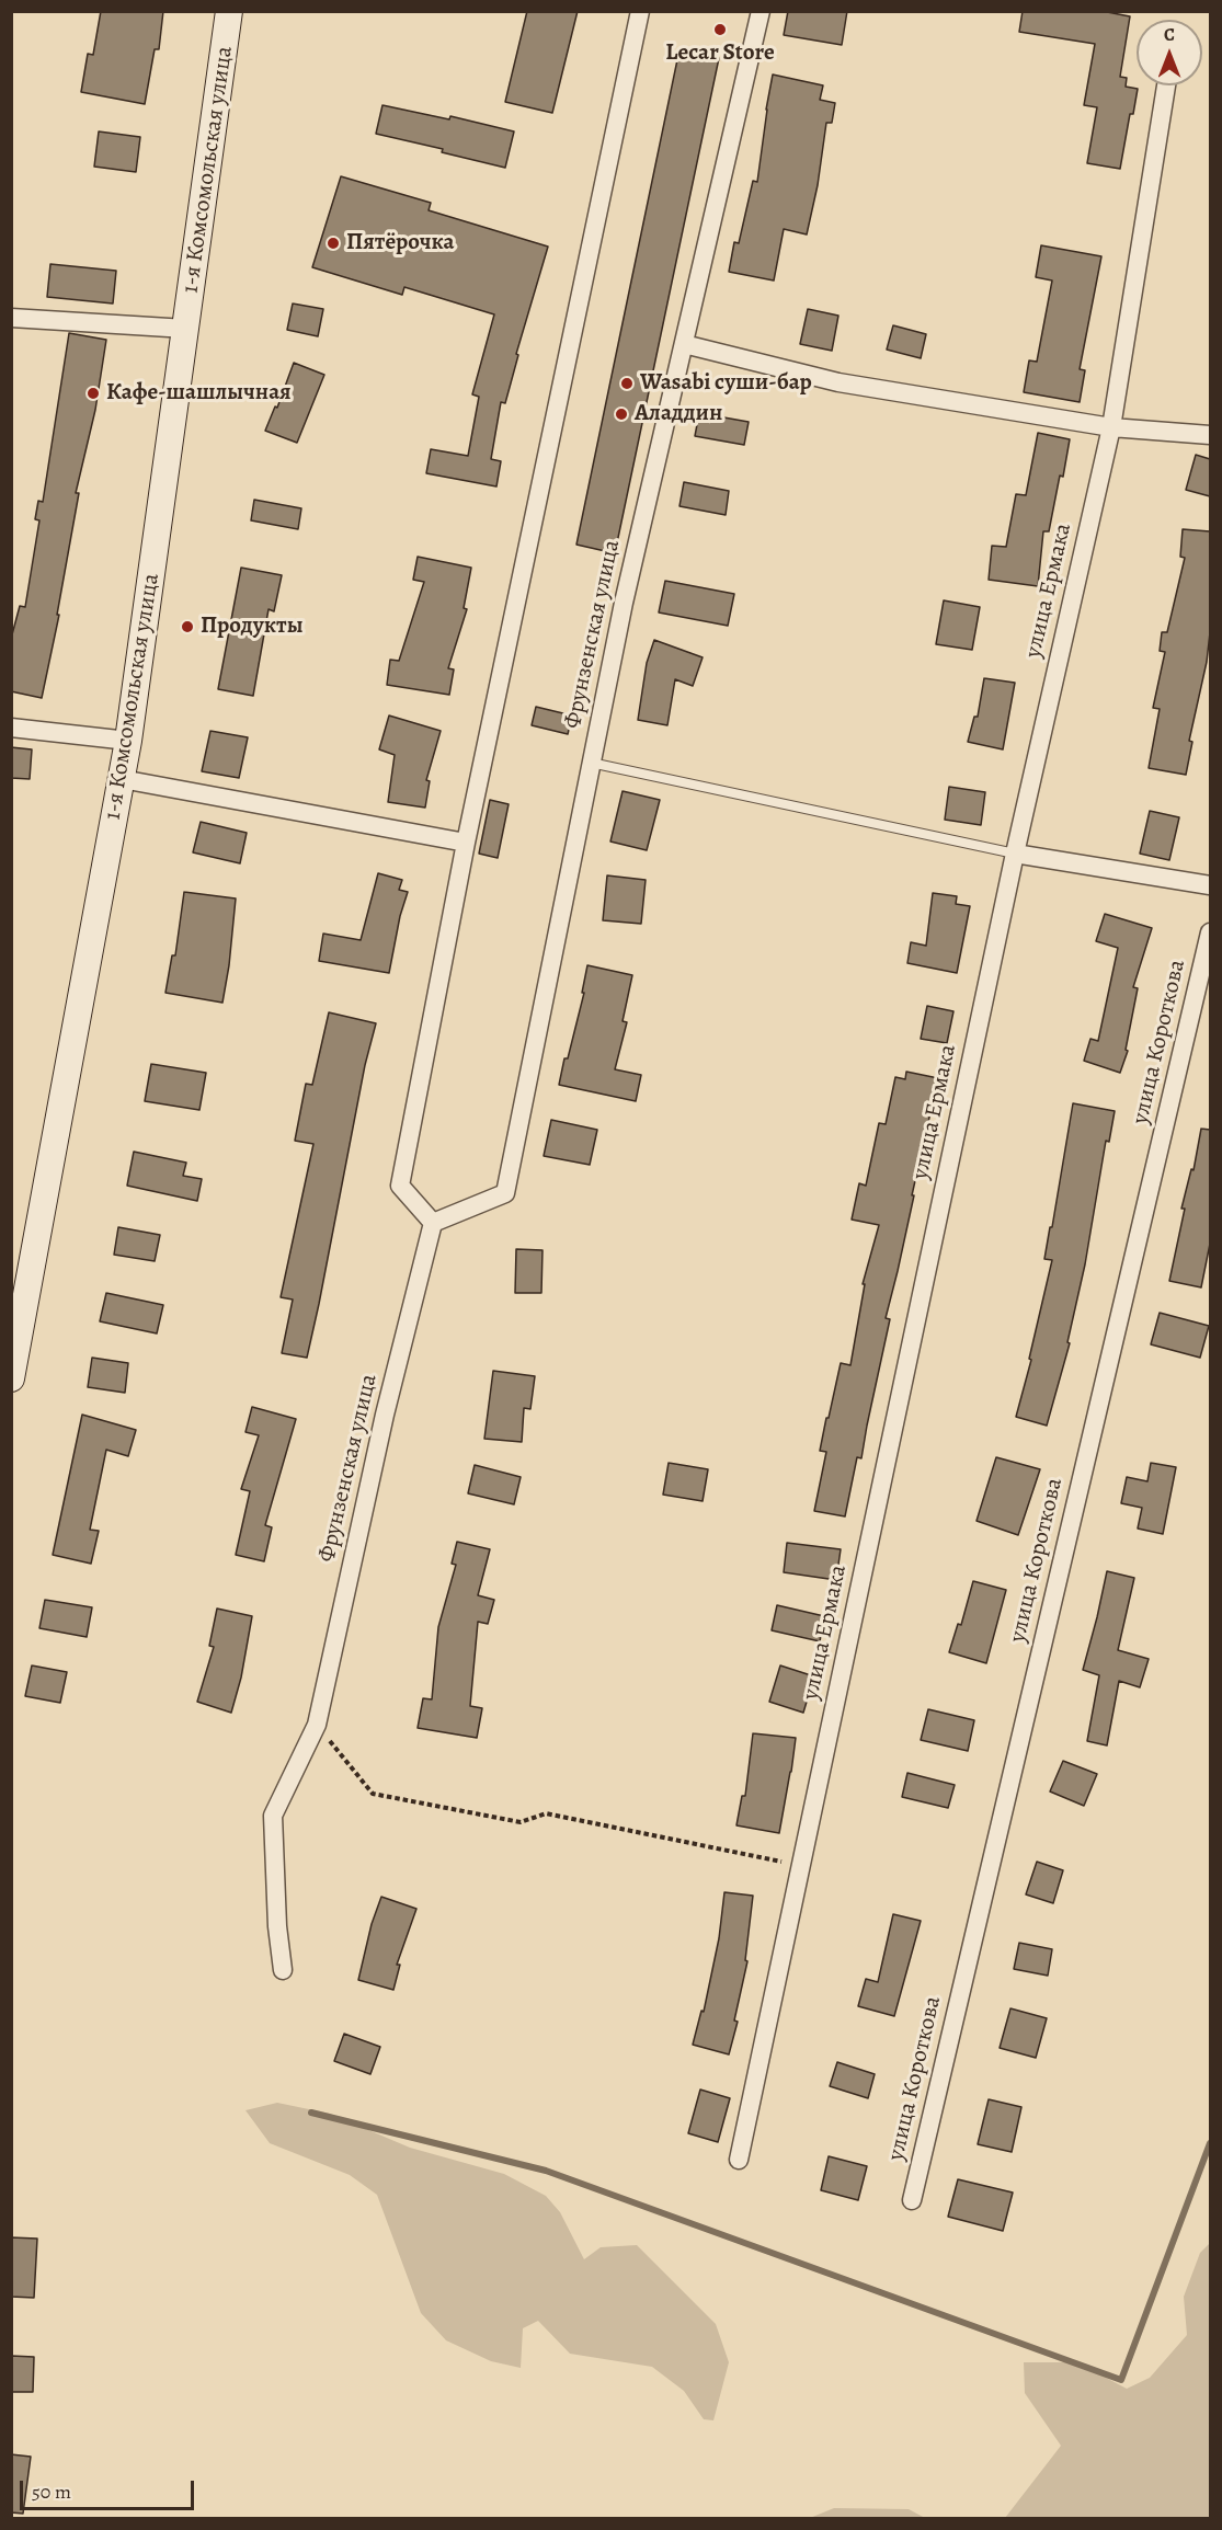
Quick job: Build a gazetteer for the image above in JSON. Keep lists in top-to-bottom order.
{
  "streets": {
    "main road": ["1-я Комсомольская улица"],
    "street": ["улица Ермака", "Фрунзенская улица", "улица Короткова"]
  },
  "places": [
    "Lecar Store",
    "Пятёрочка",
    "Wasabi суши-бар",
    "Кафе-шашлычная",
    "Аладдин",
    "Продукты"
  ],
  "scale_bar": "50 m",
  "north": "top"
}
